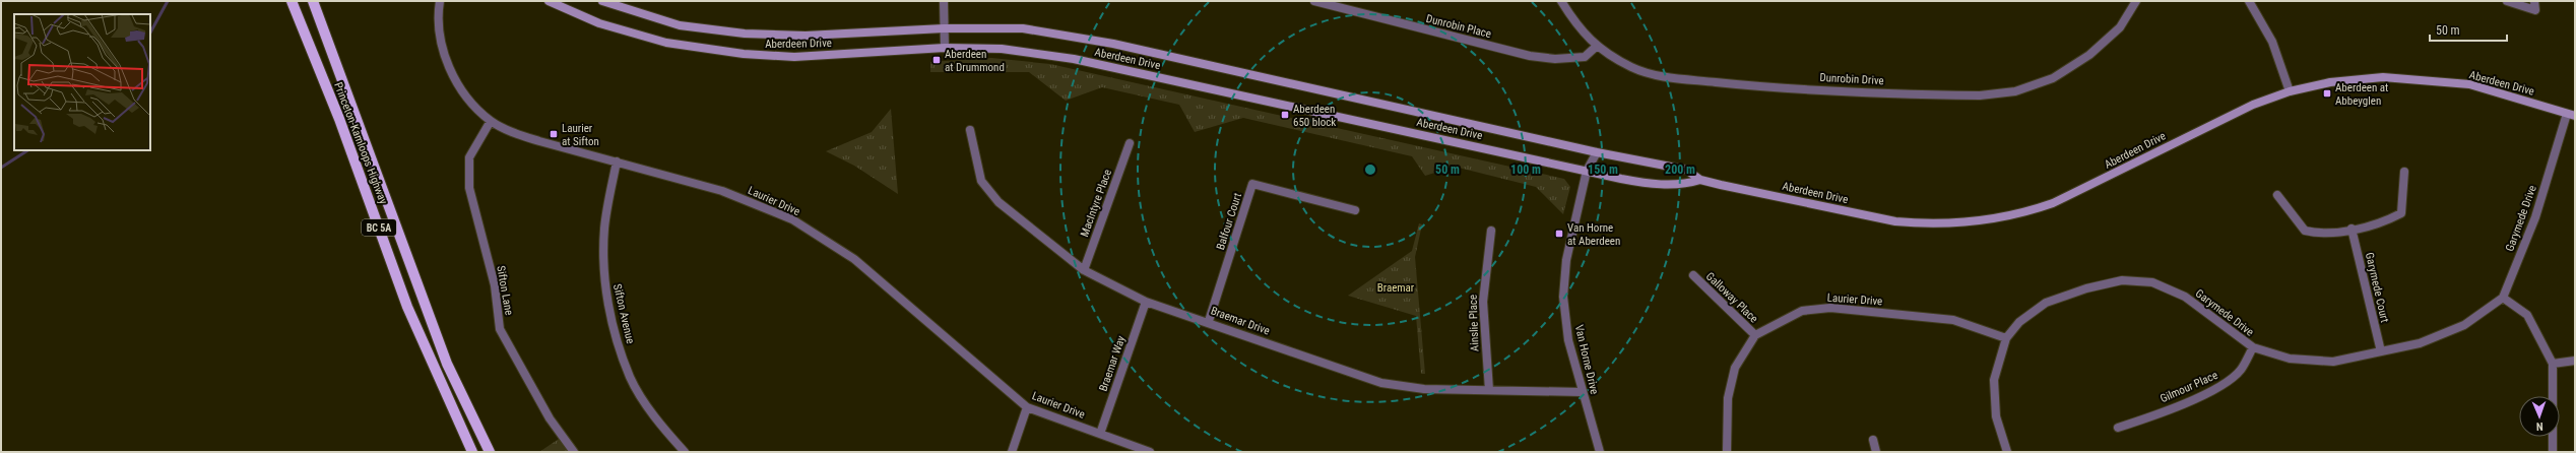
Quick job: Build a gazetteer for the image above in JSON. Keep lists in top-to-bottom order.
{
  "streets": {
    "main road": ["Aberdeen Drive", "Princeton-Kamloops Highway", "BC 5A"],
    "street": [
      "Dunrobin Place",
      "Dunrobin Drive",
      "Laurier Drive",
      "MacIntyre Place",
      "Garymede Drive",
      "Balfour Court",
      "Garymede Court",
      "Sifton Lane",
      "Galloway Place",
      "Sifton Avenue",
      "Braemar Drive",
      "Ainslie Place",
      "Van Horne Drive",
      "Braemar Way",
      "Gilmour Place"
    ]
  },
  "crossings": [
    ["Dunrobin Place", "Dunrobin Drive"],
    ["Aberdeen Drive", "Garymede Drive"],
    ["Aberdeen Drive", "Van Horne Drive"],
    ["Laurier Drive", "Garymede Drive"],
    ["Laurier Drive", "Sifton Lane"],
    ["Laurier Drive", "Galloway Place"],
    ["Laurier Drive", "Sifton Avenue"],
    ["Laurier Drive", "Braemar Way"],
    ["MacIntyre Place", "Braemar Drive"],
    ["Garymede Drive", "Garymede Court"],
    ["Garymede Drive", "Gilmour Place"],
    ["Balfour Court", "Braemar Drive"],
    ["Braemar Drive", "Ainslie Place"],
    ["Braemar Drive", "Van Horne Drive"],
    ["Braemar Drive", "Braemar Way"]
  ],
  "parks": ["Braemar"],
  "places": {
    "transit": [
      "Aberdeen at Drummond",
      "Aberdeen at Abbeyglen",
      "Aberdeen 650 block",
      "Laurier at Sifton",
      "Van Horne at Aberdeen"
    ]
  },
  "scale_bar": "50 m",
  "north": "bottom",
  "rings": [
    "50 m",
    "100 m",
    "150 m",
    "200 m"
  ]
}
